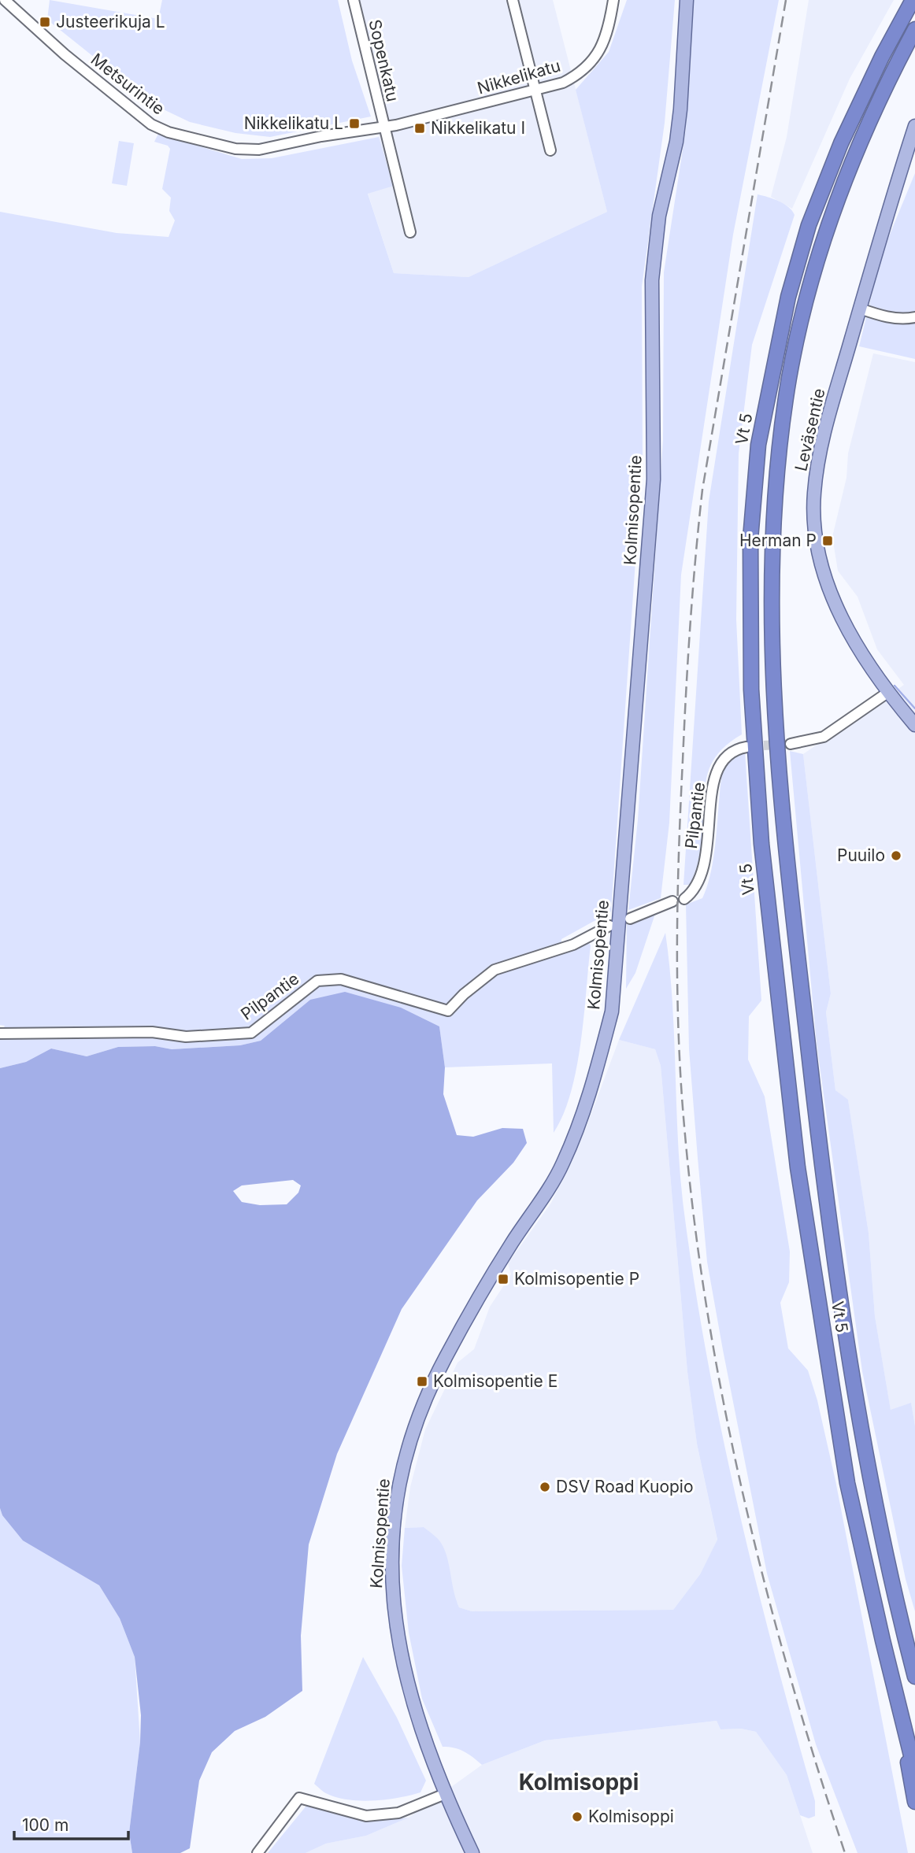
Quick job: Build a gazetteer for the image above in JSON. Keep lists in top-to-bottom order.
{
  "streets": {
    "highway": ["Vt 5"],
    "main road": ["Leväsentie", "Kolmisopentie"],
    "street": [
      "Sopenkatu",
      "Nikkelikatu",
      "Metsurintie",
      "Pilpantie"
    ]
  },
  "crossings": [
    ["Sopenkatu", "Nikkelikatu"],
    ["Sopenkatu", "Metsurintie"],
    ["Nikkelikatu", "Metsurintie"]
  ],
  "districts": ["Kolmisoppi"],
  "places": {
    "transit": [
      "Justeerikuja L",
      "Nikkelikatu L",
      "Nikkelikatu I",
      "Herman P",
      "Kolmisopentie P",
      "Kolmisopentie E"
    ],
    "other": ["Puuilo", "DSV Road Kuopio", "Kolmisoppi"]
  },
  "scale_bar": "100 m"
}
